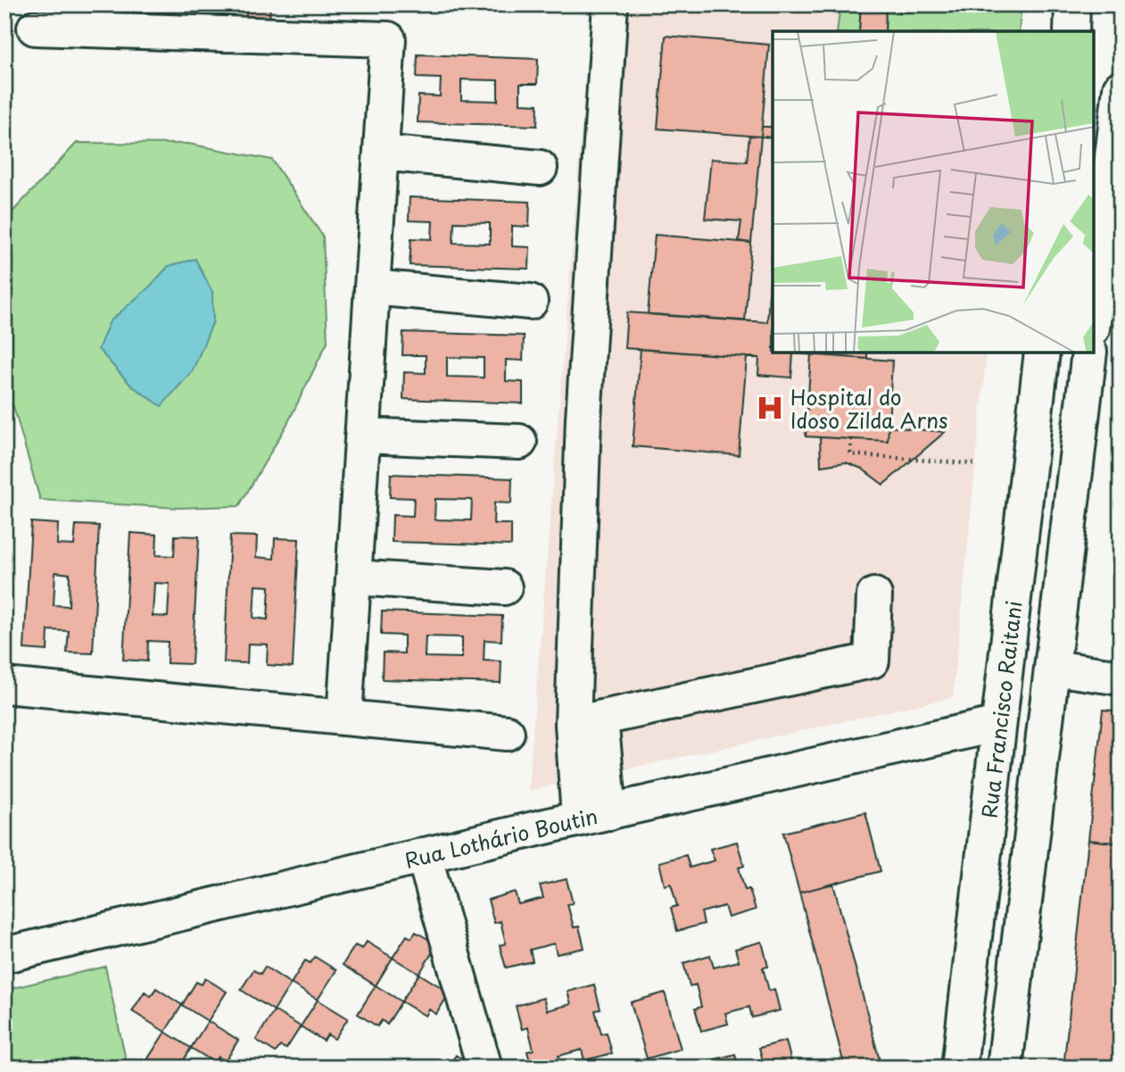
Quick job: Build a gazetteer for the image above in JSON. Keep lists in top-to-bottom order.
{
  "streets": {
    "street": ["Rua Francisco Raitani", "Rua Lothário Boutin"]
  },
  "crossings": [
    ["Rua Francisco Raitani", "Rua Lothário Boutin"]
  ],
  "places": {
    "hospital": ["Hospital do Idoso Zilda Arns"]
  }
}
